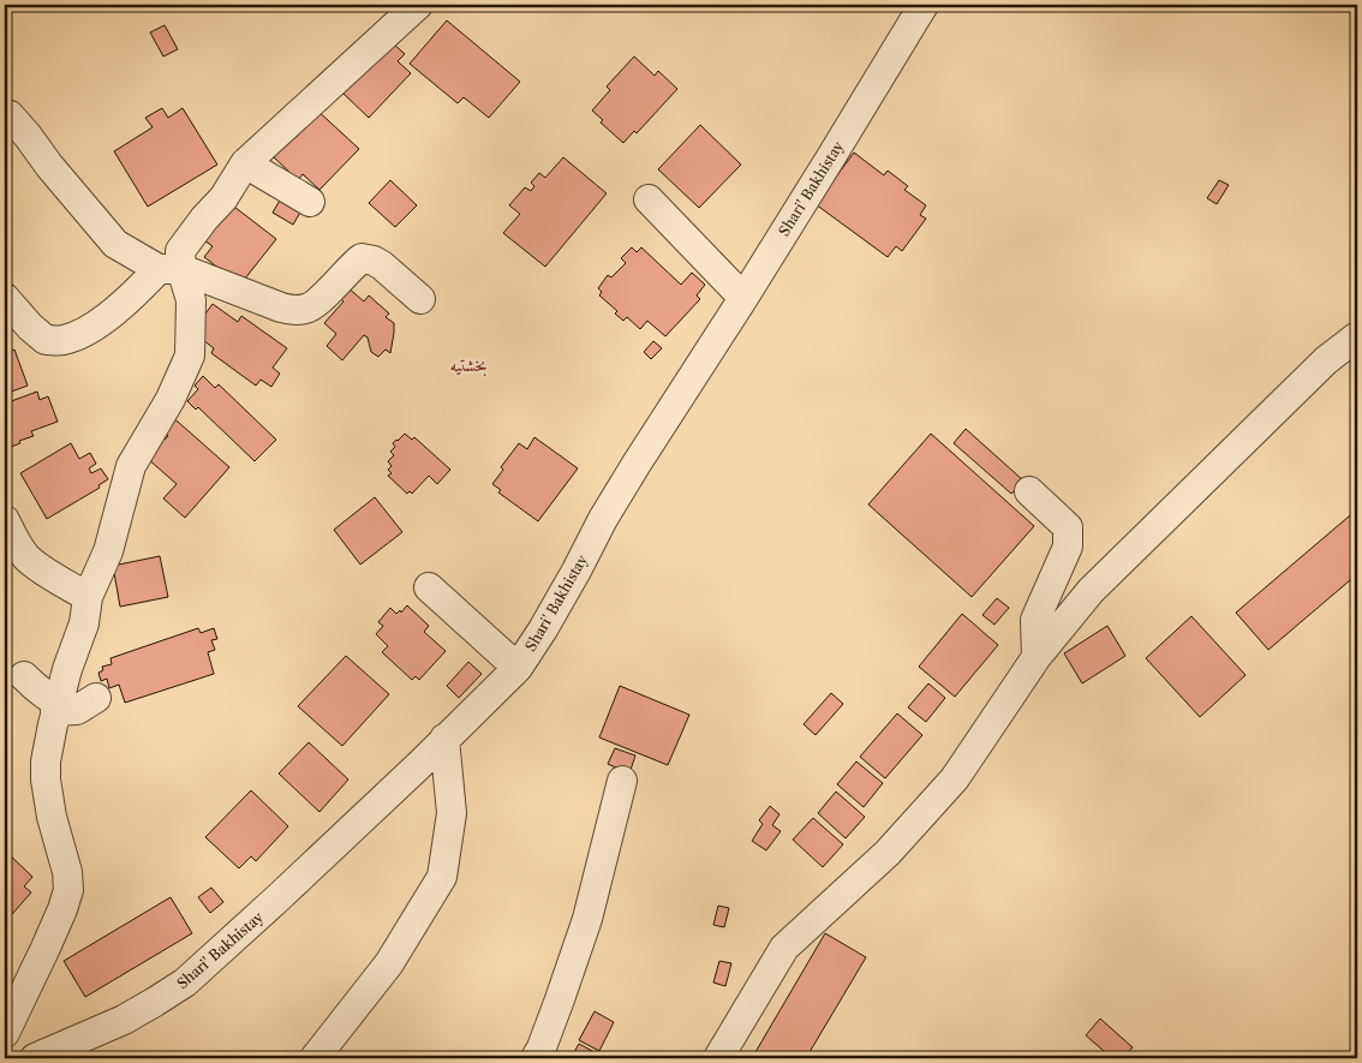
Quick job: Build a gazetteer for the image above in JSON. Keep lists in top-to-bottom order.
{
  "streets": {
    "street": ["Shari' Bakhistay"]
  },
  "districts": ["بخشتيه"]
}
